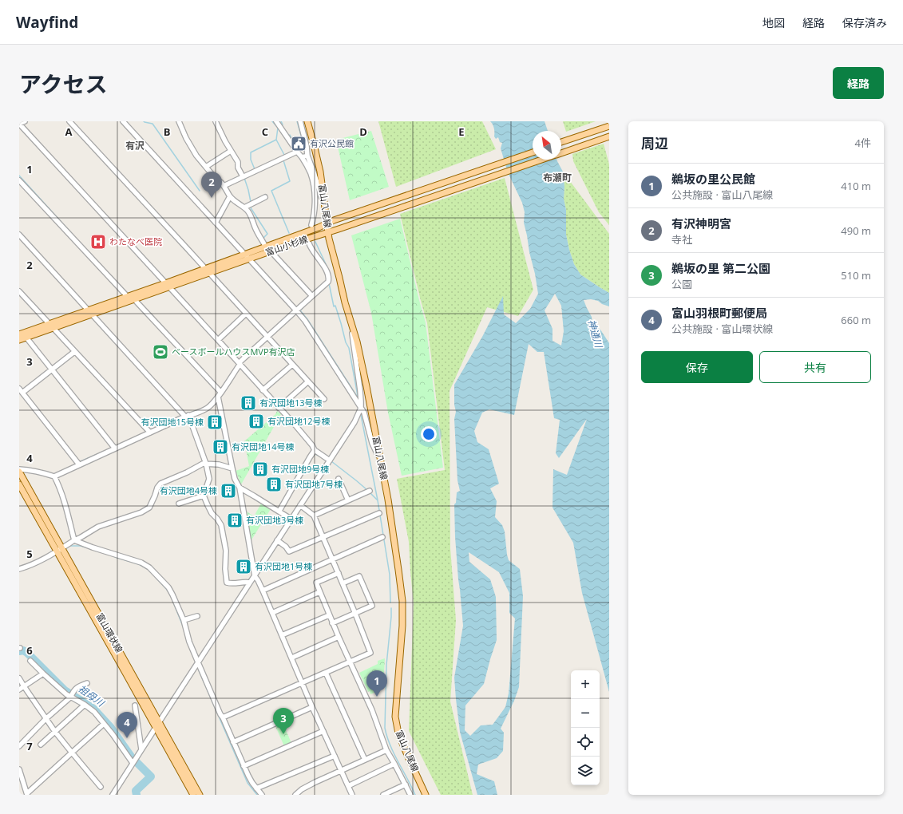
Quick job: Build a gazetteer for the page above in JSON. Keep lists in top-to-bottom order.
{
  "streets": {
    "main road": ["富山八尾線", "富山小杉線", "富山環状線"]
  },
  "crossings": [
    ["富山八尾線", "富山小杉線"]
  ],
  "districts": ["有沢", "布瀬町"],
  "water": ["神通川", "祖母川"],
  "places": {
    "public building": ["有沢公民館"],
    "hospital": ["わたなべ医院"],
    "sports": ["ベースボールハウスMVP有沢店"],
    "building": [
      "有沢団地13号棟",
      "有沢団地12号棟",
      "有沢団地15号棟",
      "有沢団地14号棟",
      "有沢団地9号棟",
      "有沢団地7号棟",
      "有沢団地4号棟",
      "有沢団地3号棟",
      "有沢団地1号棟"
    ]
  },
  "north": "top left",
  "page": {
    "header": "Wayfind",
    "nav": ["地図", "経路", "保存済み"],
    "title": "アクセス",
    "buttons": [
      "経路",
      ["保存", "共有"]
    ],
    "heading": ["周辺", "4件"],
    "list": [
      {
        "mark": "1",
        "name": "鵜坂の里公民館",
        "note": "公共施設 · 富山八尾線",
        "value": "410 m"
      },
      {
        "mark": "2",
        "name": "有沢神明宮",
        "note": "寺社",
        "value": "490 m"
      },
      {
        "mark": "3",
        "name": "鵜坂の里 第二公園",
        "note": "公園",
        "value": "510 m"
      },
      {
        "mark": "4",
        "name": "富山羽根町郵便局",
        "note": "公共施設 · 富山環状線",
        "value": "660 m"
      }
    ],
    "pins": [
      "2",
      "1",
      "3",
      "4"
    ],
    "map_buttons": ["+", "−"]
  },
  "grid": {
    "columns": [
      "A",
      "B",
      "C",
      "D",
      "E"
    ],
    "rows": [
      "1",
      "2",
      "3",
      "4",
      "5",
      "6",
      "7"
    ]
  }
}
